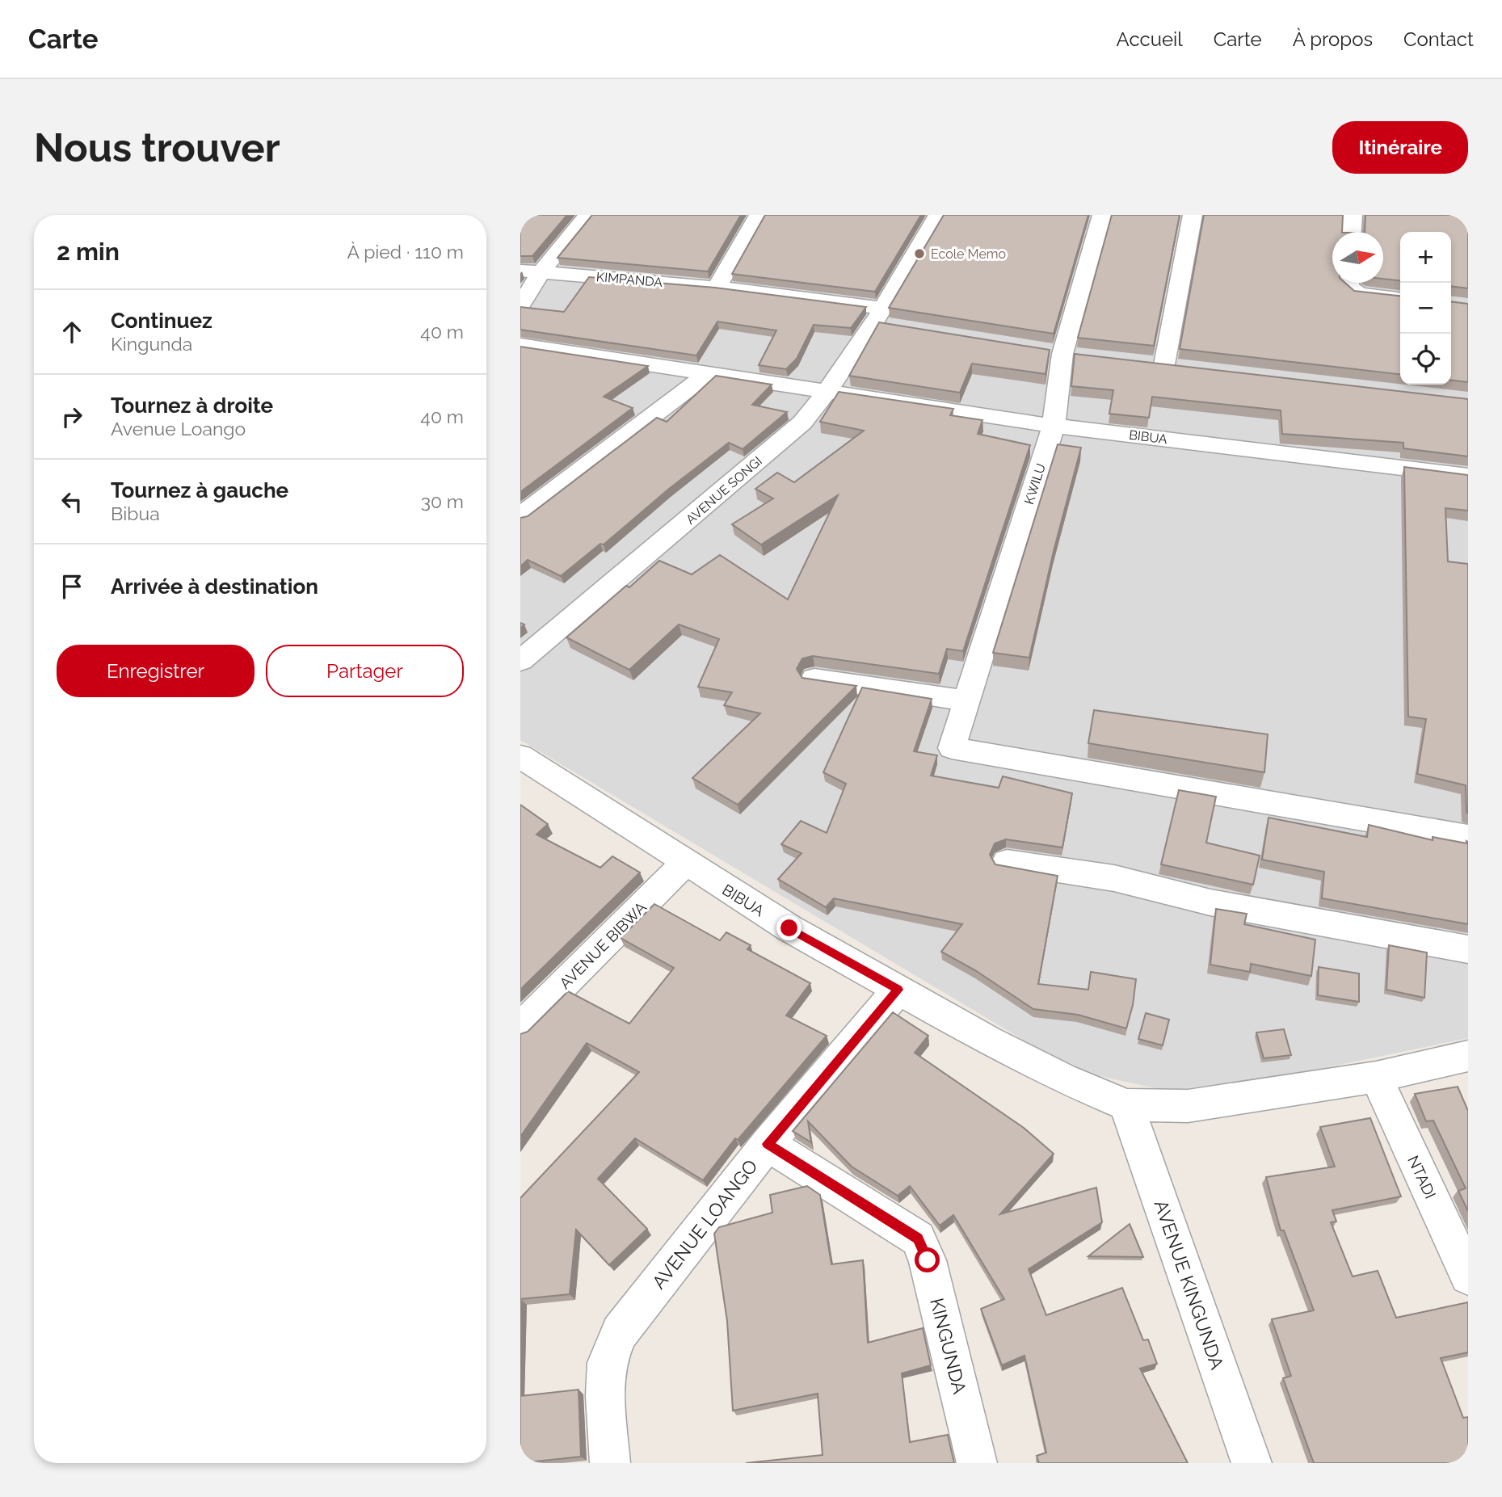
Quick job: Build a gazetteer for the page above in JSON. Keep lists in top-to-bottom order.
{
  "streets": {
    "street": [
      "KIMPANDA",
      "BIBUA",
      "KWILU",
      "AVENUE SONGI",
      "AVENUE BIBWA",
      "NTADI",
      "AVENUE LOANGO",
      "AVENUE KINGUNDA",
      "KINGUNDA"
    ]
  },
  "crossings": [
    ["BIBUA", "KWILU"],
    ["BIBUA", "AVENUE SONGI"],
    ["BIBUA", "AVENUE BIBWA"],
    ["BIBUA", "AVENUE LOANGO"],
    ["BIBUA", "AVENUE KINGUNDA"],
    ["AVENUE LOANGO", "KINGUNDA"]
  ],
  "places": ["Ecole Memo"],
  "north": "right",
  "page": {
    "header": "Carte",
    "nav": [
      "Accueil",
      "Carte",
      "À propos",
      "Contact"
    ],
    "buttons": [
      "Itinéraire",
      ["Enregistrer", "Partager"]
    ],
    "title": "Nous trouver",
    "heading": ["2 min", "À pied · 110 m"],
    "map_buttons": ["+", "−"],
    "list": [
      ["Continuez", "Kingunda", "40 m"],
      ["Tournez à droite", "Avenue Loango", "40 m"],
      ["Tournez à gauche", "Bibua", "30 m"],
      "Arrivée à destination"
    ]
  }
}
